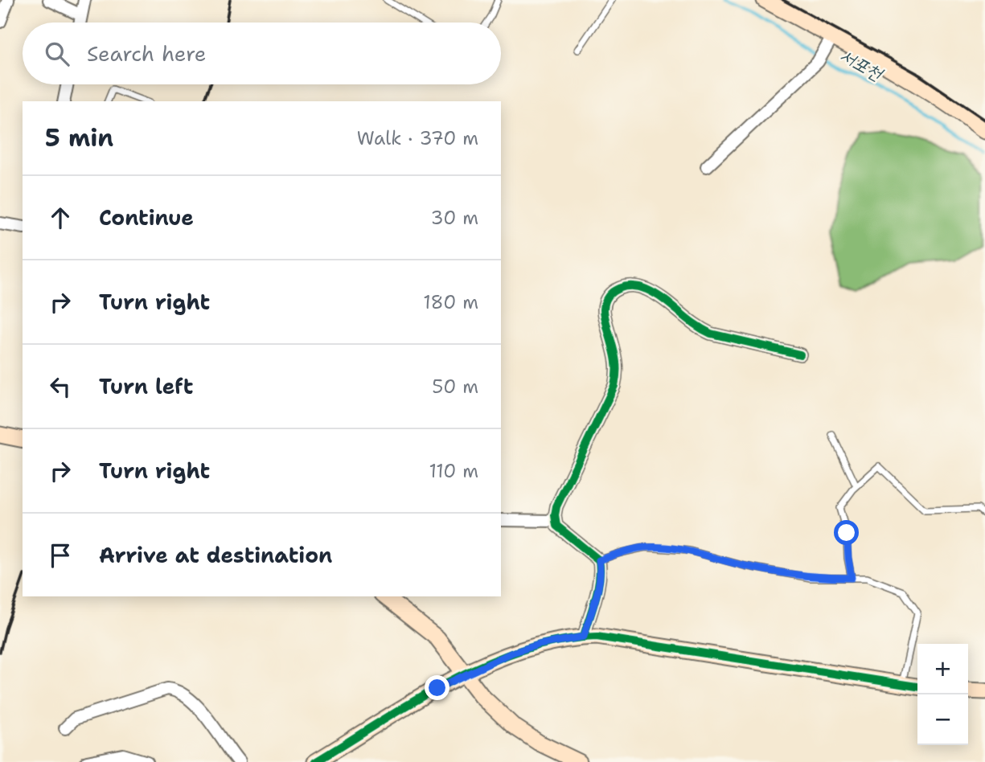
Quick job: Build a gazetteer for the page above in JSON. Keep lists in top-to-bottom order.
{
  "water": ["서포천"],
  "page": {
    "search": "Search here",
    "heading": ["5 min", "Walk · 370 m"],
    "list": [
      ["Continue", "30 m"],
      ["Turn right", "180 m"],
      ["Turn left", "50 m"],
      ["Turn right", "110 m"],
      "Arrive at destination"
    ],
    "map_buttons": ["+", "−"]
  }
}
